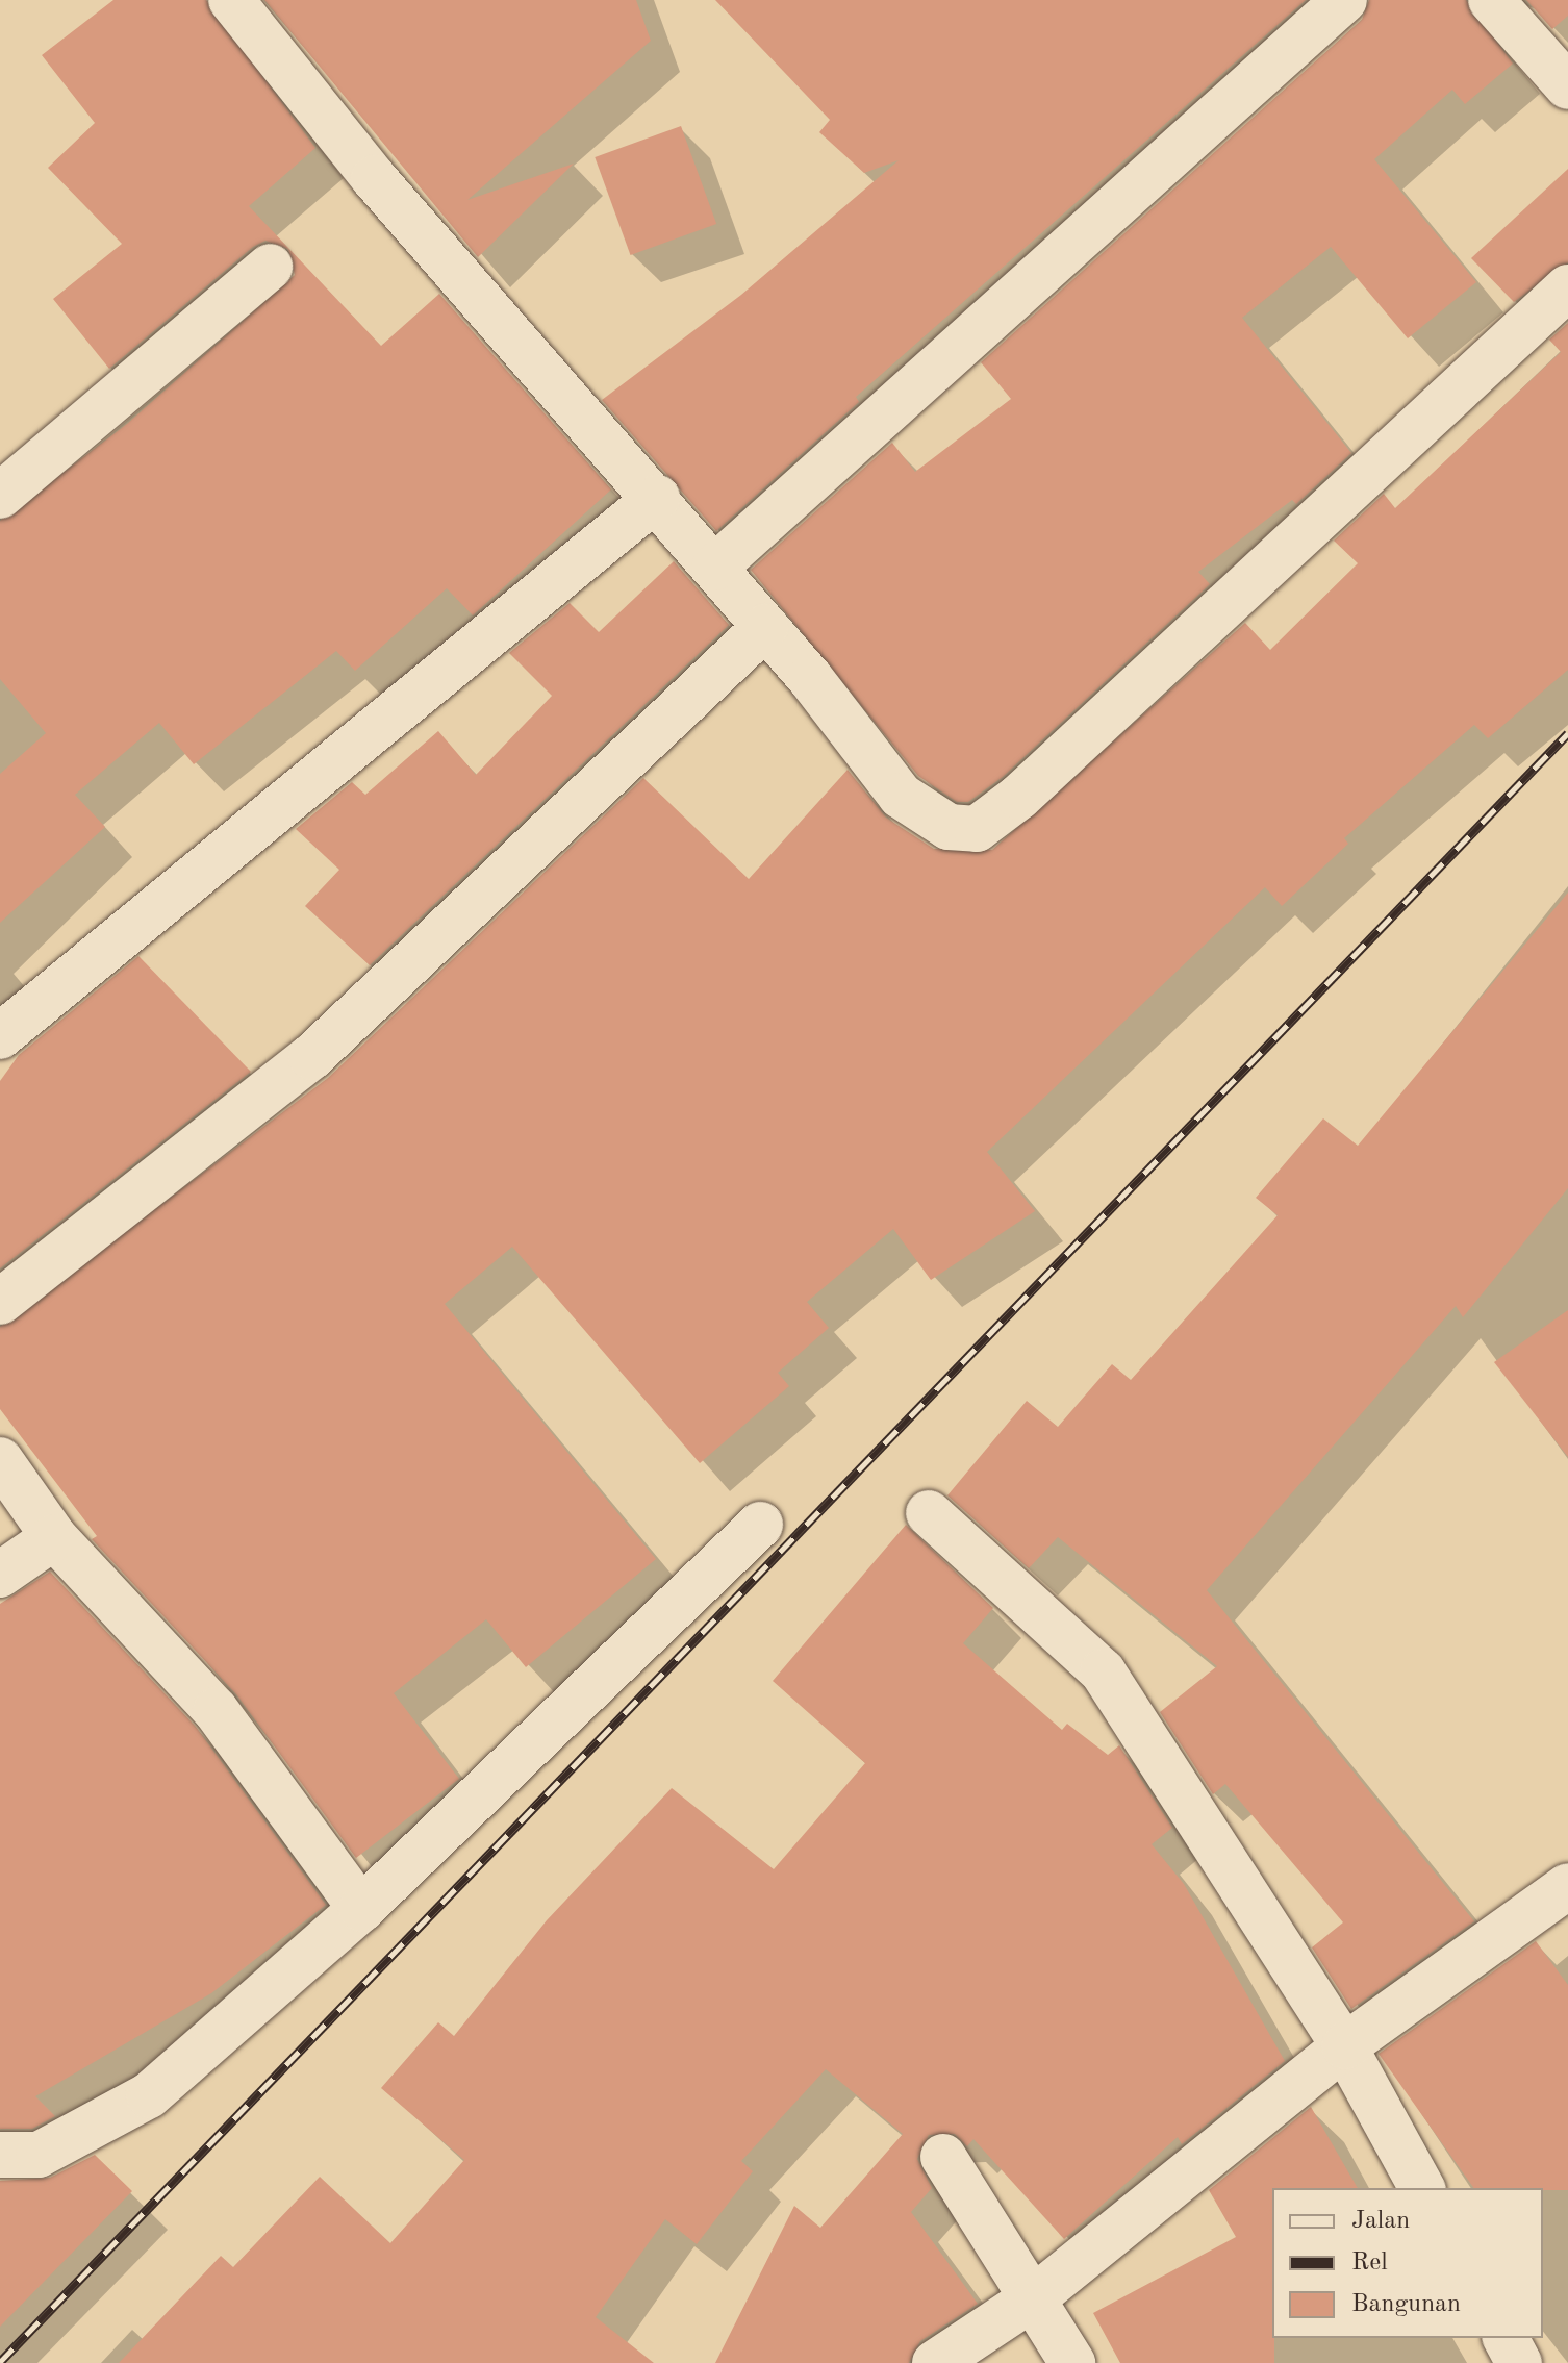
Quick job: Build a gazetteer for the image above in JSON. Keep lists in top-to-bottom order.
{
  "legend": ["Jalan", "Rel", "Bangunan"]
}
